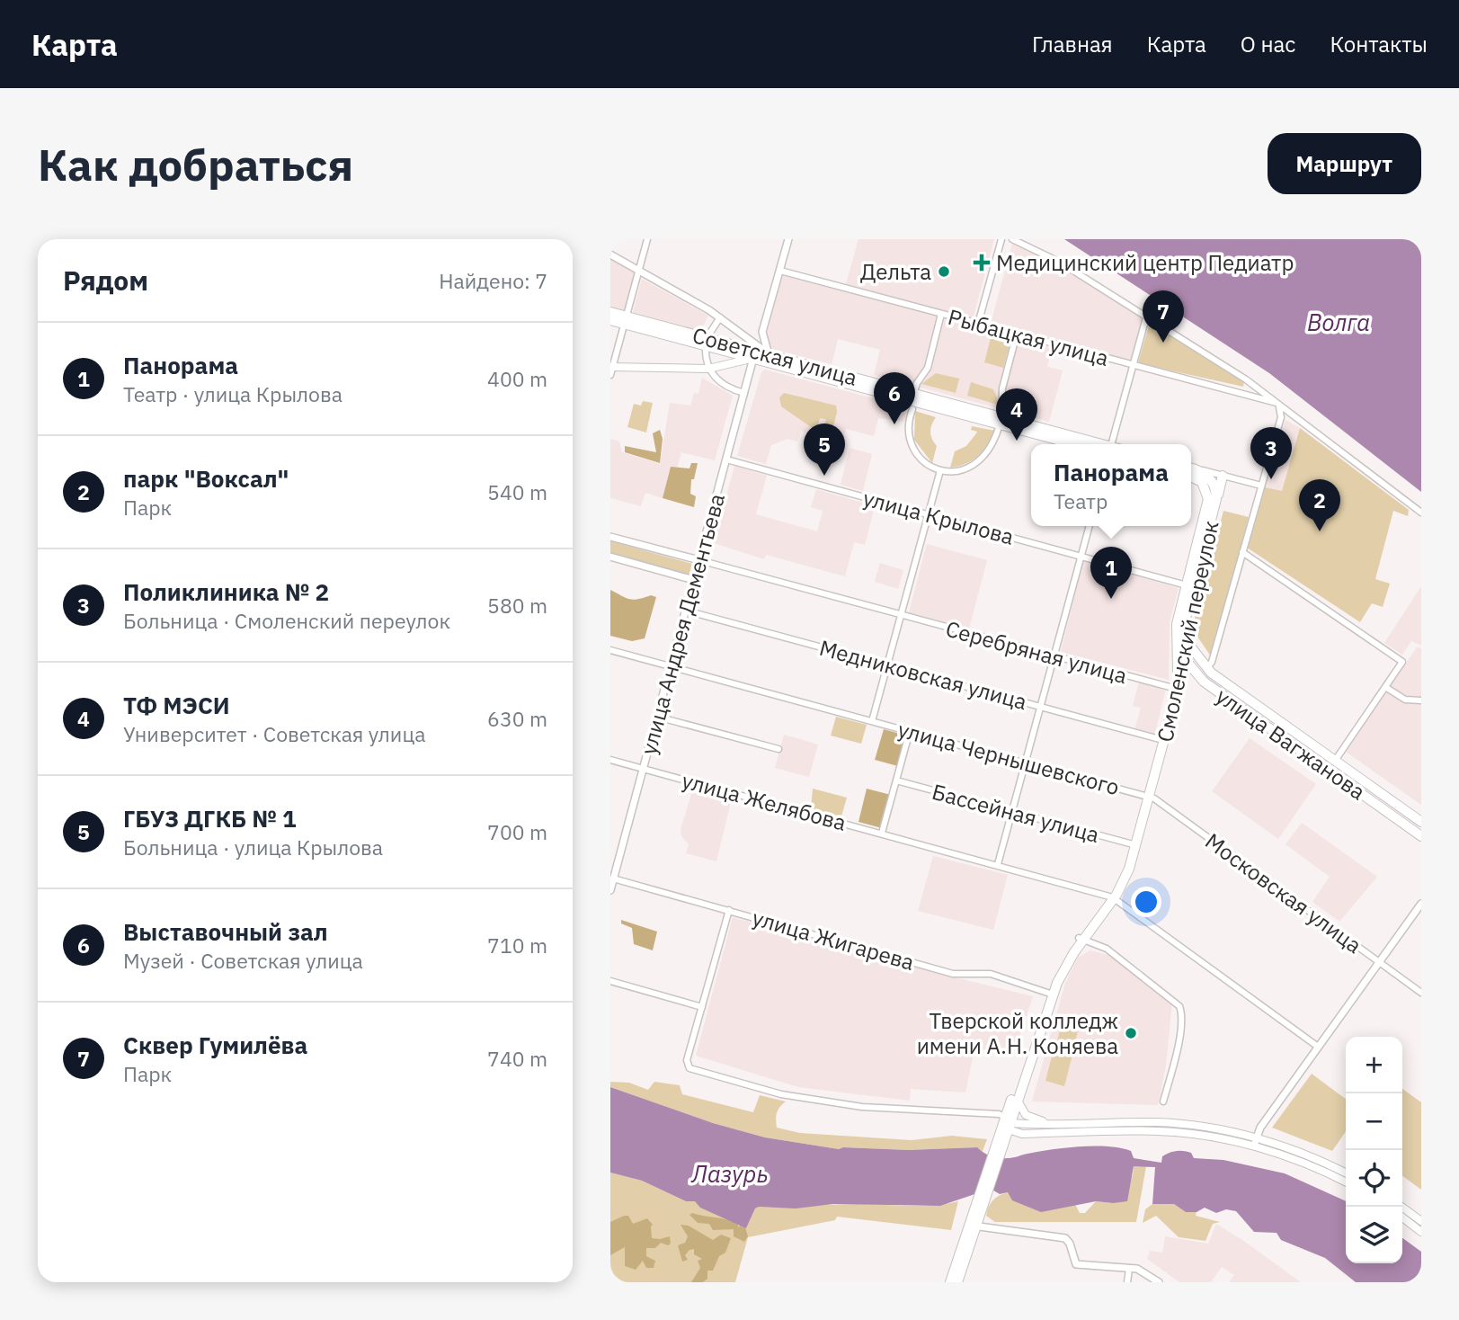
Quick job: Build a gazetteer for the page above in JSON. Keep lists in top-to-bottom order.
{
  "streets": {
    "main road": ["Советская улица", "Смоленский переулок", "улица Вагжанова"],
    "street": [
      "Рыбацкая улица",
      "улица Крылова",
      "улица Андрея Дементьева",
      "Серебряная улица",
      "Медниковская улица",
      "улица Чернышевского",
      "улица Желябова",
      "Бассейная улица",
      "Московская улица",
      "улица Жигарева"
    ]
  },
  "crossings": [
    ["Рыбацкая улица", "Смоленский переулок"],
    ["Советская улица", "улица Андрея Дементьева"],
    ["улица Крылова", "улица Андрея Дементьева"],
    ["улица Крылова", "Смоленский переулок"],
    ["улица Андрея Дементьева", "Серебряная улица"],
    ["улица Андрея Дементьева", "Медниковская улица"],
    ["улица Андрея Дементьева", "улица Чернышевского"],
    ["улица Андрея Дементьева", "улица Желябова"],
    ["улица Андрея Дементьева", "улица Жигарева"],
    ["Смоленский переулок", "Серебряная улица"],
    ["Смоленский переулок", "Медниковская улица"],
    ["Смоленский переулок", "улица Вагжанова"],
    ["Смоленский переулок", "улица Чернышевского"],
    ["Смоленский переулок", "улица Желябова"],
    ["Смоленский переулок", "Бассейная улица"],
    ["Смоленский переулок", "Московская улица"],
    ["Смоленский переулок", "улица Жигарева"],
    ["улица Чернышевского", "Московская улица"]
  ],
  "water": ["Волга", "Лазурь"],
  "places": {
    "health": ["Медицинский центр Педиатр"],
    "other": ["Дельта", "Тверской колледж имени А.Н. Коняева"]
  },
  "page": {
    "header": "Карта",
    "nav": [
      "Главная",
      "Карта",
      "О нас",
      "Контакты"
    ],
    "buttons": "Маршрут",
    "title": "Как добраться",
    "heading": ["Рядом", "Найдено: 7"],
    "pins": [
      "7",
      "6",
      "4",
      "5",
      "3",
      "2",
      "1"
    ],
    "list": [
      {
        "mark": "1",
        "name": "Панорама",
        "note": "Театр · улица Крылова",
        "value": "400 m"
      },
      {
        "mark": "2",
        "name": "парк \"Воксал\"",
        "note": "Парк",
        "value": "540 m"
      },
      {
        "mark": "3",
        "name": "Поликлиника № 2",
        "note": "Больница · Смоленский переулок",
        "value": "580 m"
      },
      {
        "mark": "4",
        "name": "ТФ МЭСИ",
        "note": "Университет · Советская улица",
        "value": "630 m"
      },
      {
        "mark": "5",
        "name": "ГБУЗ ДГКБ № 1",
        "note": "Больница · улица Крылова",
        "value": "700 m"
      },
      {
        "mark": "6",
        "name": "Выставочный зал",
        "note": "Музей · Советская улица",
        "value": "710 m"
      },
      {
        "mark": "7",
        "name": "Сквер Гумилёва",
        "note": "Парк",
        "value": "740 m"
      }
    ],
    "popup": ["Панорама", "Театр"],
    "map_buttons": ["+", "−"]
  }
}
